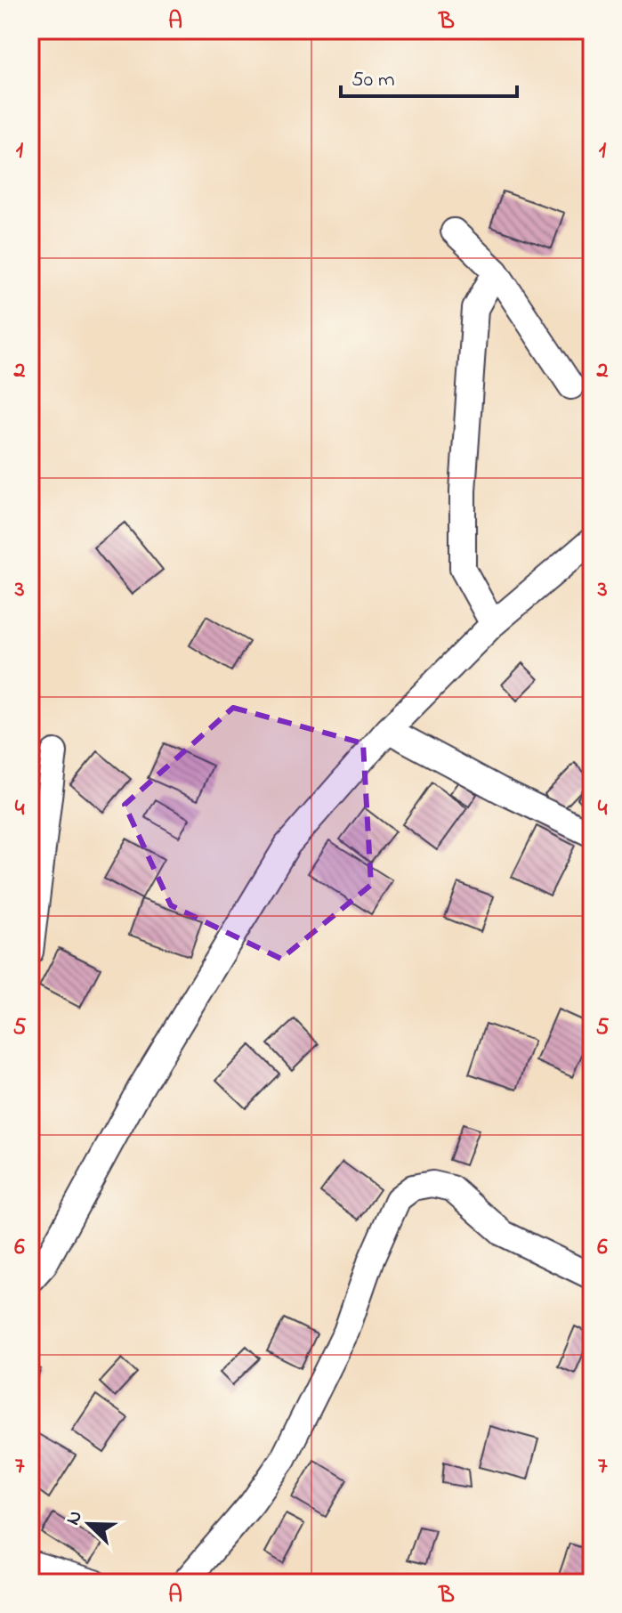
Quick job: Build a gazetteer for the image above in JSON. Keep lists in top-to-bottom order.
{
  "scale_bar": "50 m",
  "north": "top left",
  "grid": {
    "columns": ["A", "B"],
    "rows": [
      "1",
      "2",
      "3",
      "4",
      "5",
      "6",
      "7"
    ]
  }
}
